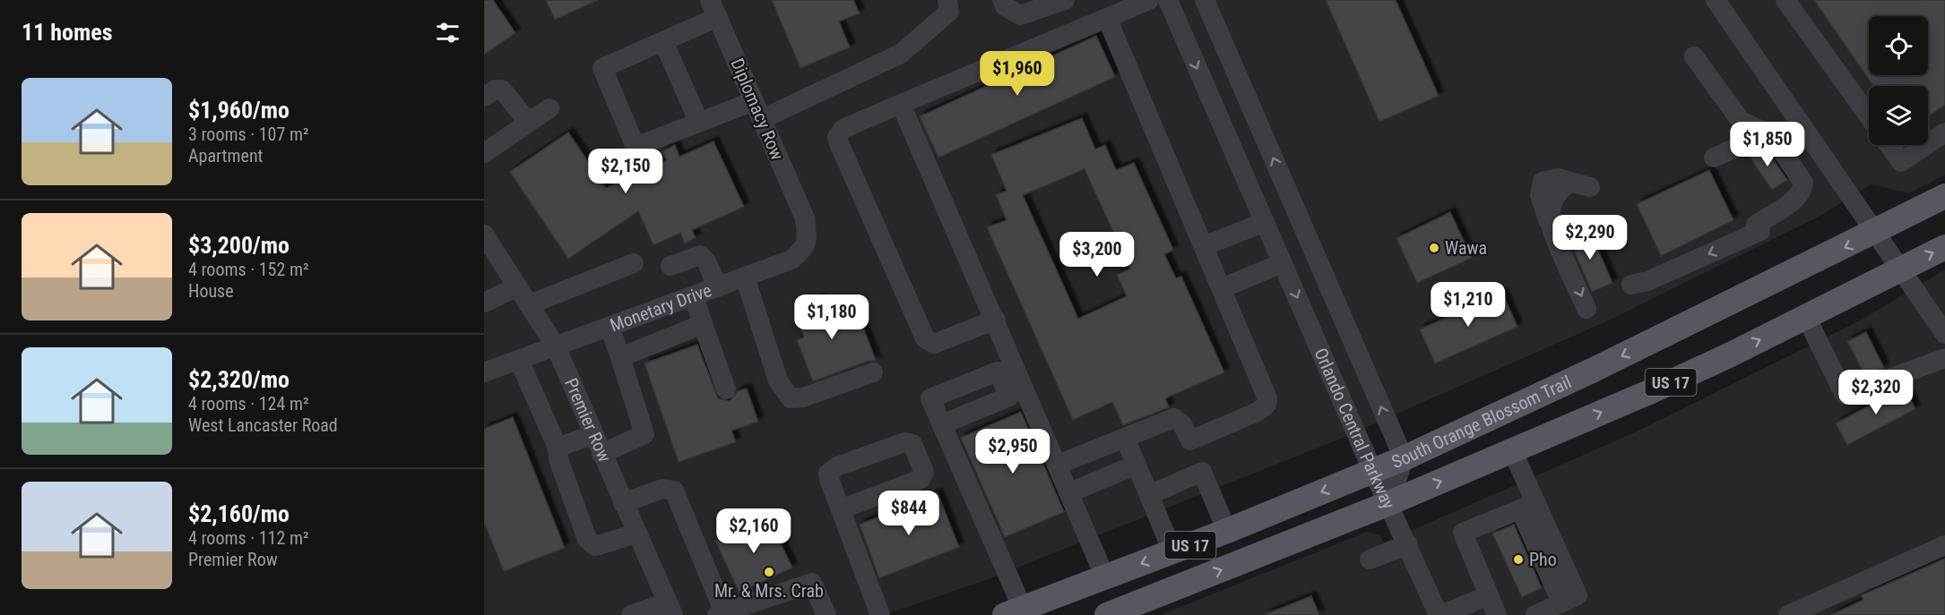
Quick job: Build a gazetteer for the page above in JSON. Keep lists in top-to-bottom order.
{
  "streets": {
    "main road": ["US 17", "South Orange Blossom Trail"],
    "street": [
      "Diplomacy Row",
      "Monetary Drive",
      "Orlando Central Parkway",
      "Premier Row"
    ]
  },
  "crossings": [
    ["Diplomacy Row", "Monetary Drive"],
    ["Monetary Drive", "Premier Row"],
    ["Orlando Central Parkway", "South Orange Blossom Trail"]
  ],
  "places": ["Wawa", "Pho", "Mr. & Mrs. Crab"],
  "page": {
    "heading": "11 homes",
    "price": [
      "$1,960",
      "$1,850",
      "$2,150",
      "$2,290",
      "$3,200",
      "$1,210",
      "$1,180",
      "$2,320",
      "$2,950",
      "$844",
      "$2,160"
    ],
    "list": [
      {
        "name": "$1,960/mo",
        "note": "3 rooms · 107 m² · Apartment"
      },
      {
        "name": "$3,200/mo",
        "note": "4 rooms · 152 m² · House"
      },
      {
        "name": "$2,320/mo",
        "note": "4 rooms · 124 m² · West Lancaster Road"
      },
      {
        "name": "$2,160/mo",
        "note": "4 rooms · 112 m² · Premier Row"
      }
    ]
  }
}
